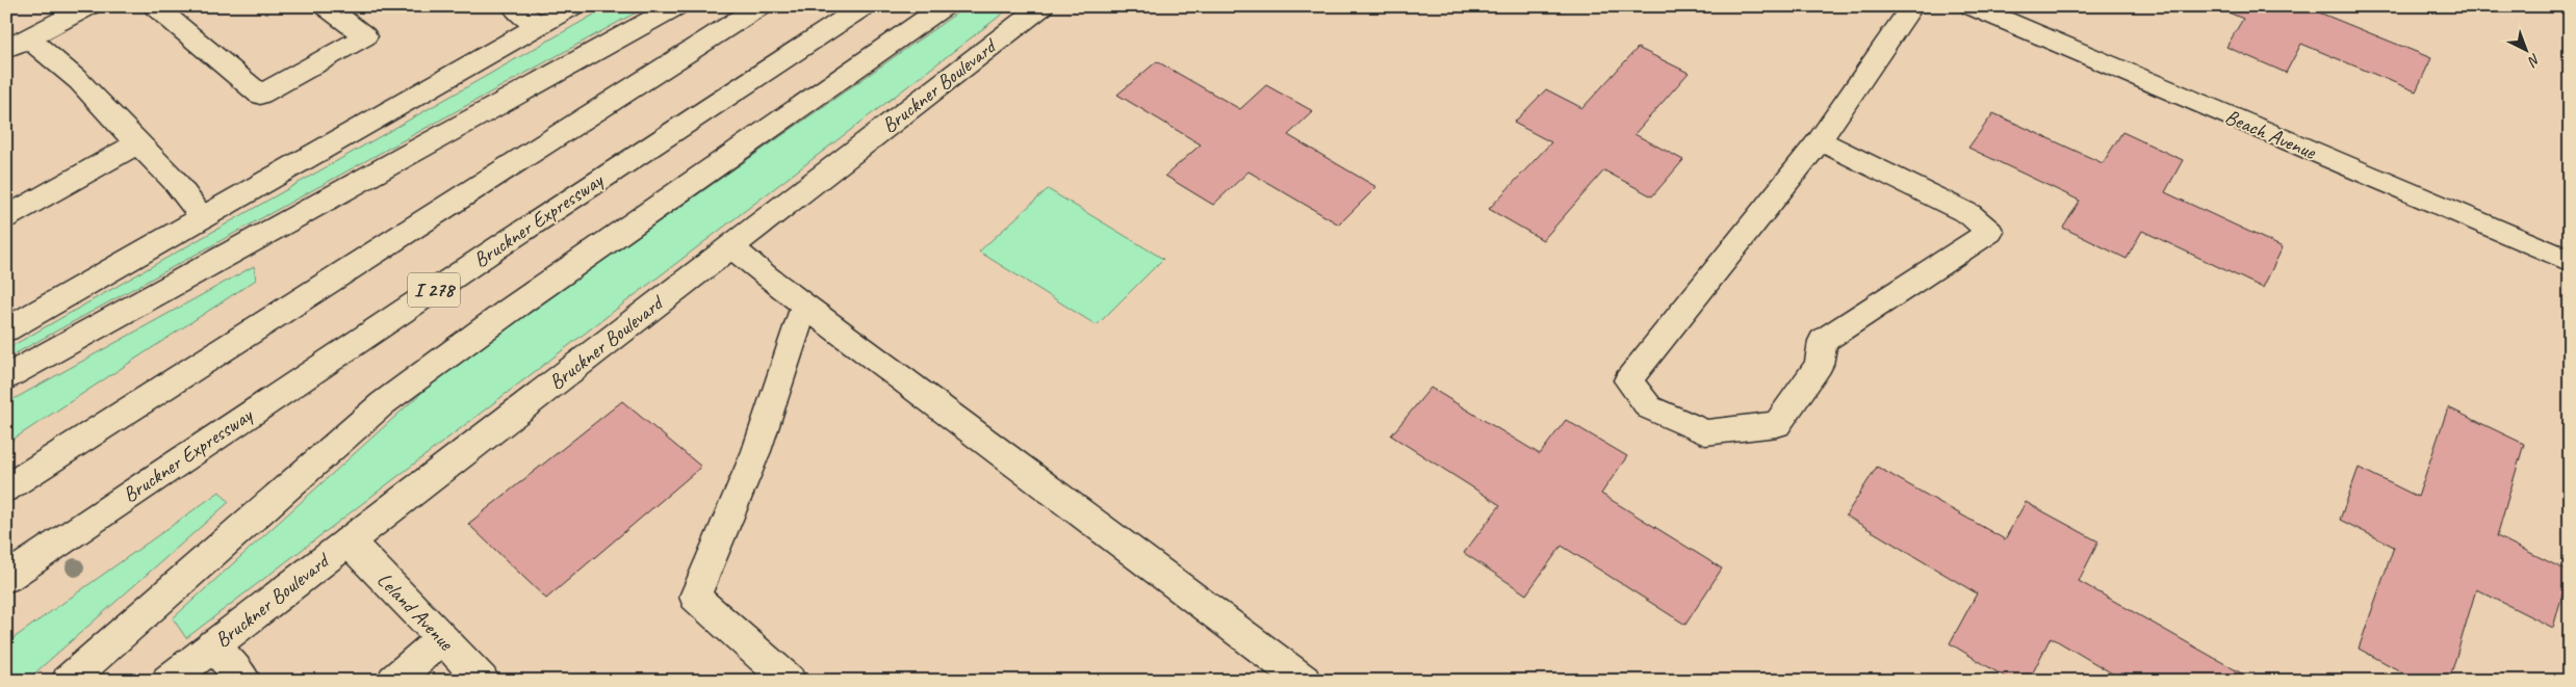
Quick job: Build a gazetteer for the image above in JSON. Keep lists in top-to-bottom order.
{
  "streets": {
    "main road": [
      "Bruckner Boulevard",
      "Beach Avenue",
      "Bruckner Expressway",
      "I 278",
      "Leland Avenue"
    ]
  },
  "crossings": [
    ["Bruckner Boulevard", "Leland Avenue"]
  ],
  "north": "bottom right"
}
